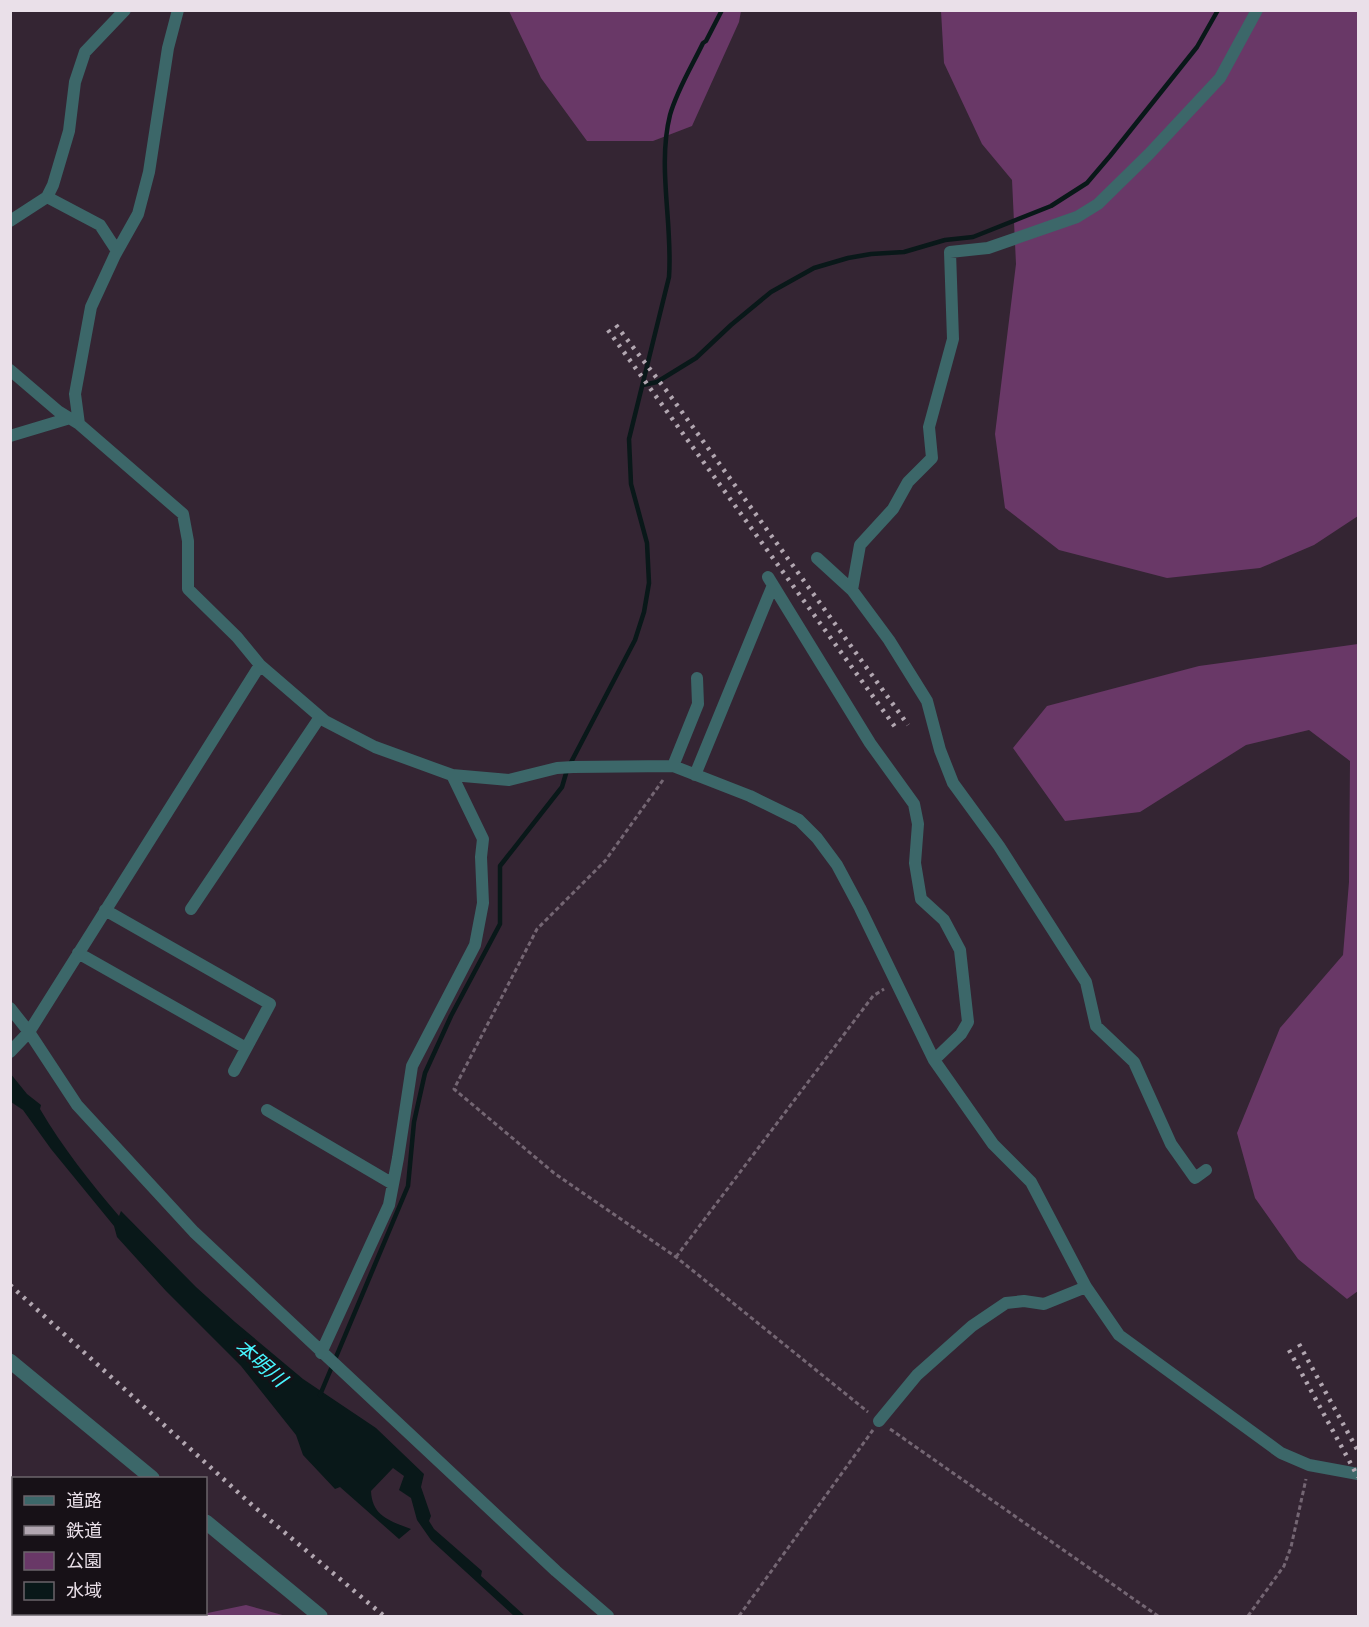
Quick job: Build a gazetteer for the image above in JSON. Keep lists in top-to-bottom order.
{
  "water": ["本明川"],
  "legend": [
    "道路",
    "鉄道",
    "公園",
    "水域"
  ]
}
